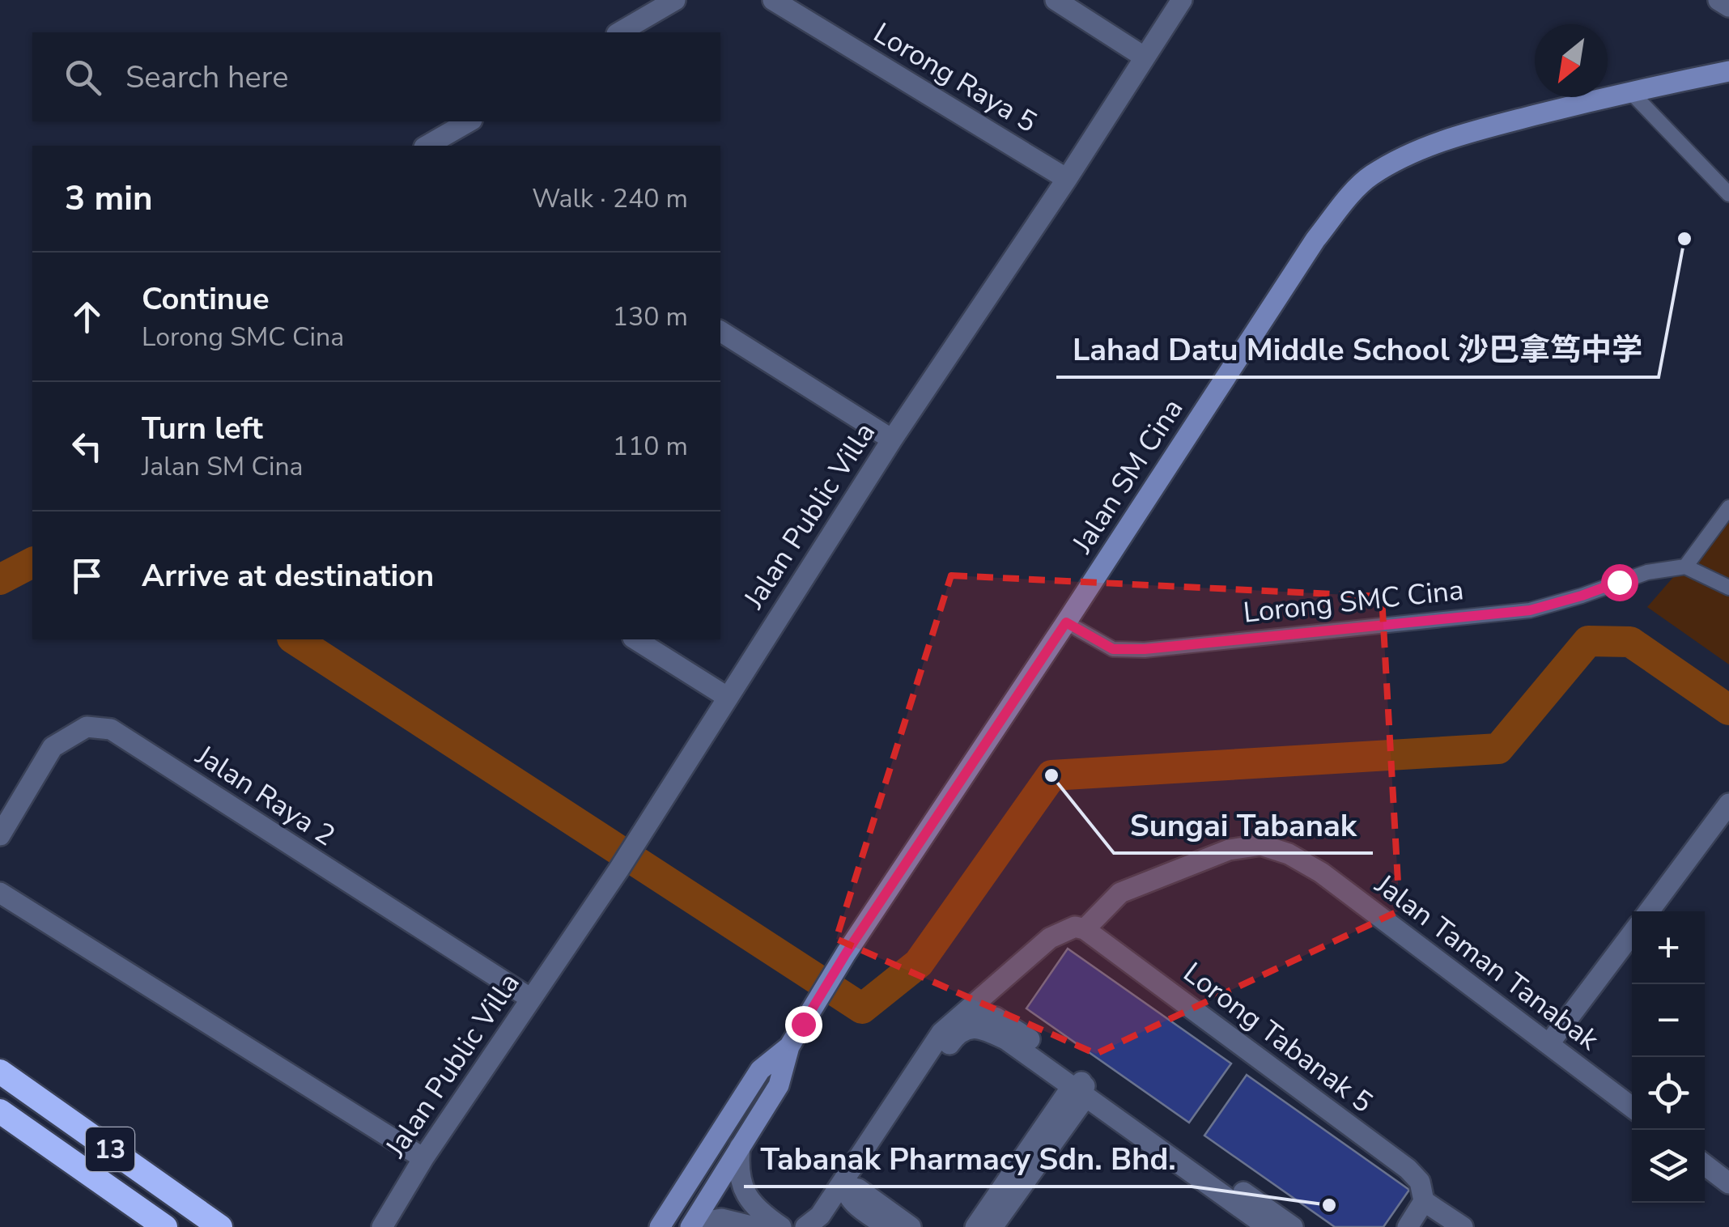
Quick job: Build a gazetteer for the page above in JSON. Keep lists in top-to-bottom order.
{
  "streets": {
    "highway": ["13"],
    "street": [
      "Lorong Raya 5",
      "Jalan SM Cina",
      "Jalan Public Villa",
      "Jalan Raya 2",
      "Jalan Taman Tanabak",
      "Lorong Tabanak 5"
    ],
    "lane": ["Lorong SMC Cina"]
  },
  "crossings": [
    ["Lorong Raya 5", "Jalan Public Villa"],
    ["Jalan SM Cina", "Lorong SMC Cina"],
    ["Jalan Public Villa", "Jalan Raya 2"],
    ["Jalan Taman Tanabak", "Lorong Tabanak 5"]
  ],
  "places": ["Lahad Datu Middle School 沙巴拿笃中学", "Sungai Tabanak", "Tabanak Pharmacy Sdn. Bhd."],
  "north": "bottom left",
  "page": {
    "search": "Search here",
    "heading": ["3 min", "Walk · 240 m"],
    "list": [
      ["Continue", "Lorong SMC Cina", "130 m"],
      ["Turn left", "Jalan SM Cina", "110 m"],
      "Arrive at destination"
    ],
    "map_buttons": ["+", "−"]
  }
}
